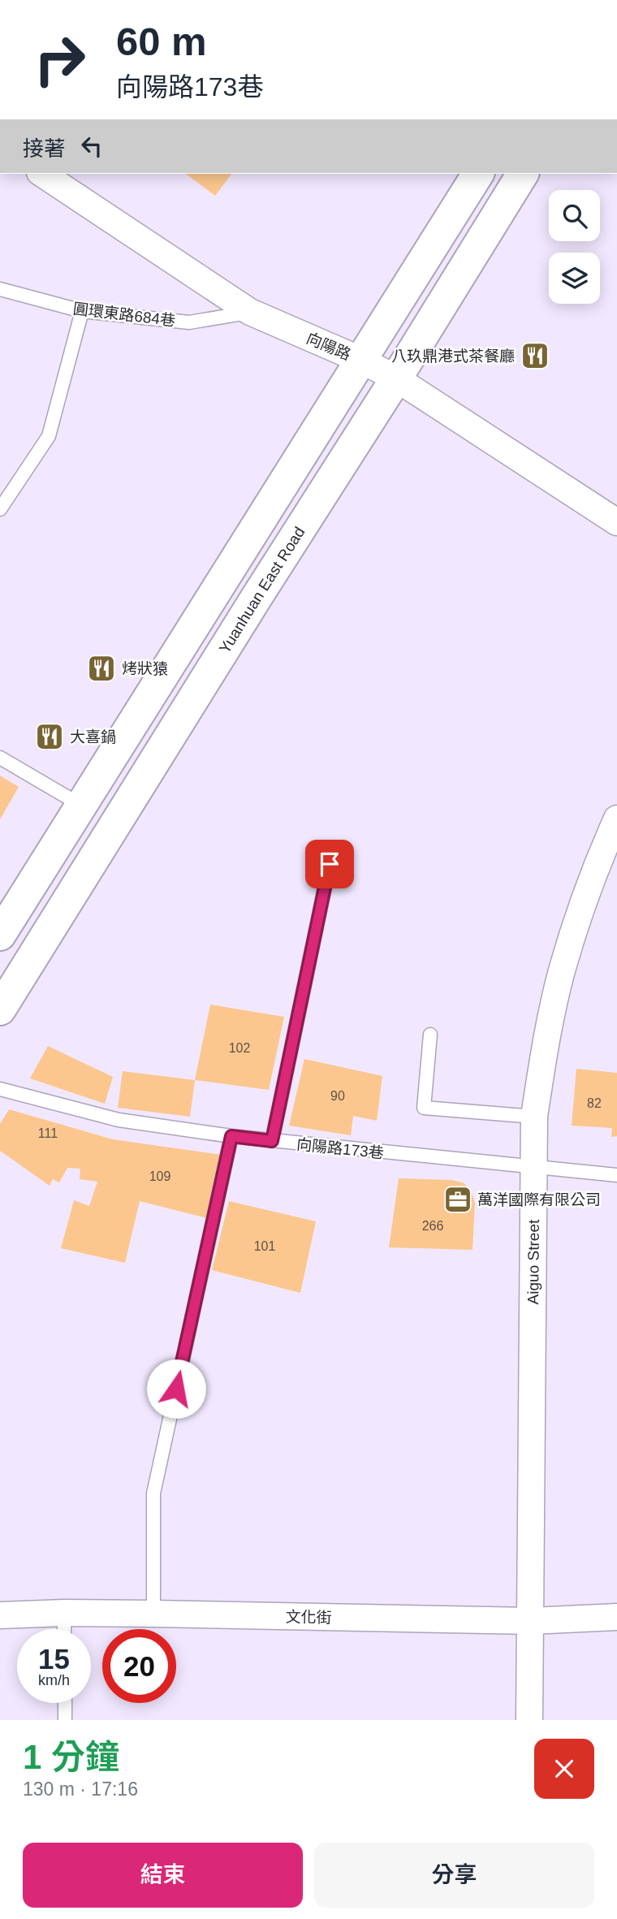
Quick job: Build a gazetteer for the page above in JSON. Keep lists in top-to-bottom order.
{
  "streets": {
    "main road": ["Yuanhuan East Road"],
    "street": ["向陽路", "Aiguo Street", "文化街"],
    "lane": ["圓環東路684巷", "向陽路173巷"]
  },
  "crossings": [
    ["圓環東路684巷", "向陽路"],
    ["向陽路", "Yuanhuan East Road"],
    ["向陽路173巷", "Aiguo Street"],
    ["Aiguo Street", "文化街"]
  ],
  "places": {
    "restaurant": ["八玖鼎港式茶餐廳", "烤狀猿", "大喜鍋"],
    "office": ["萬洋國際有限公司"]
  },
  "house_numbers": [
    "102",
    "90",
    "82",
    "111",
    "109",
    "266",
    "101"
  ],
  "page": {
    "turn": ["60 m", "向陽路173巷"],
    "then": "接著",
    "speed": "15 km/h",
    "limit": "20",
    "heading": ["1 分鐘", "130 m · 17:16"],
    "buttons": ["結束", "分享"]
  }
}
